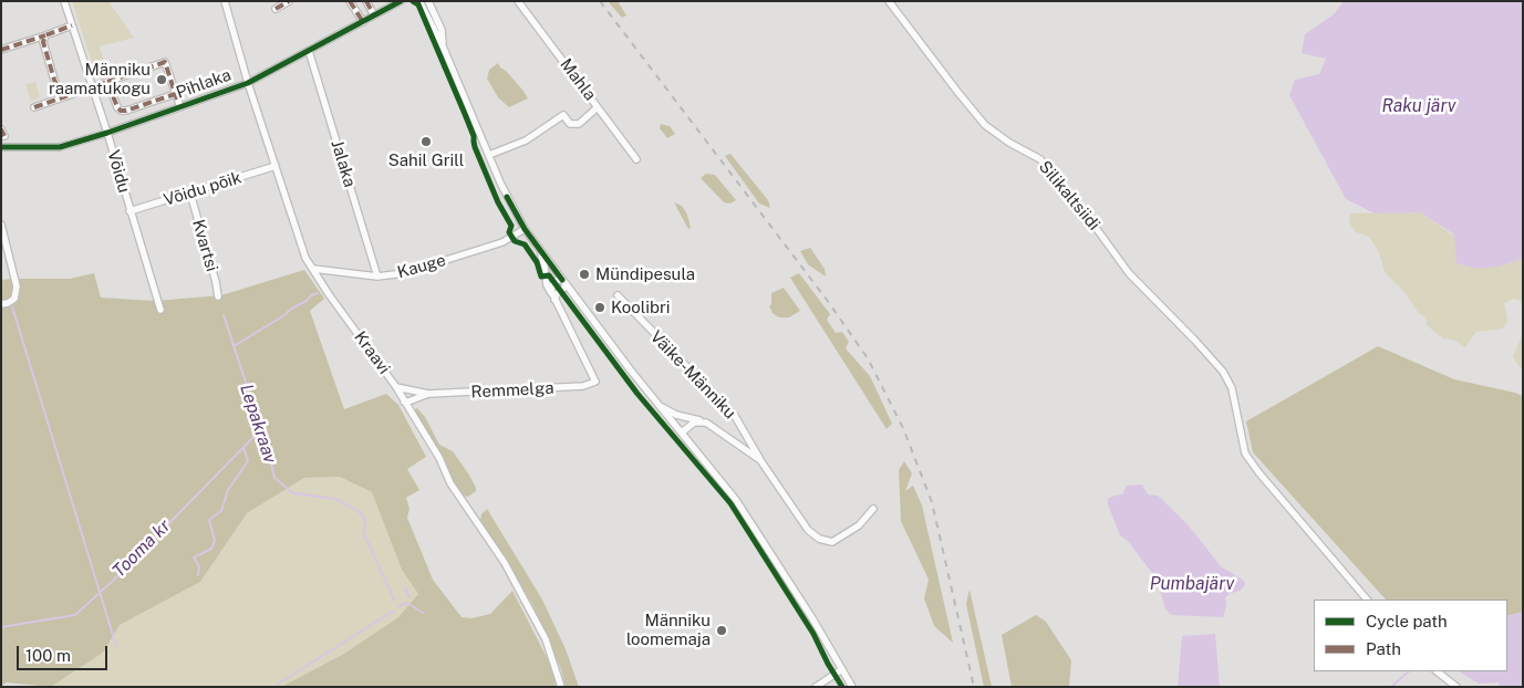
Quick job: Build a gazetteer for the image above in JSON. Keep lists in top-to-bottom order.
{
  "streets": {
    "street": [
      "Mahla",
      "Pihlaka",
      "Jalaka",
      "Võidu",
      "Võidu põik",
      "Silikaltsiidi",
      "Kvartsi",
      "Kauge",
      "Kraavi",
      "Väike-Männiku",
      "Remmelga"
    ]
  },
  "crossings": [
    ["Pihlaka", "Jalaka"],
    ["Pihlaka", "Võidu"],
    ["Pihlaka", "Kraavi"],
    ["Jalaka", "Kauge"],
    ["Võidu", "Võidu põik"],
    ["Võidu põik", "Kvartsi"],
    ["Võidu põik", "Kraavi"],
    ["Kauge", "Kraavi"],
    ["Kraavi", "Remmelga"]
  ],
  "water": [
    "Raku järv",
    "Lepakraav",
    "Tooma kr",
    "Pumbajärv"
  ],
  "places": [
    "Männiku raamatukogu",
    "Sahil Grill",
    "Mündipesula",
    "Koolibri",
    "Männiku loomemaja"
  ],
  "legend": ["Cycle path", "Path"],
  "scale_bar": "100 m"
}
